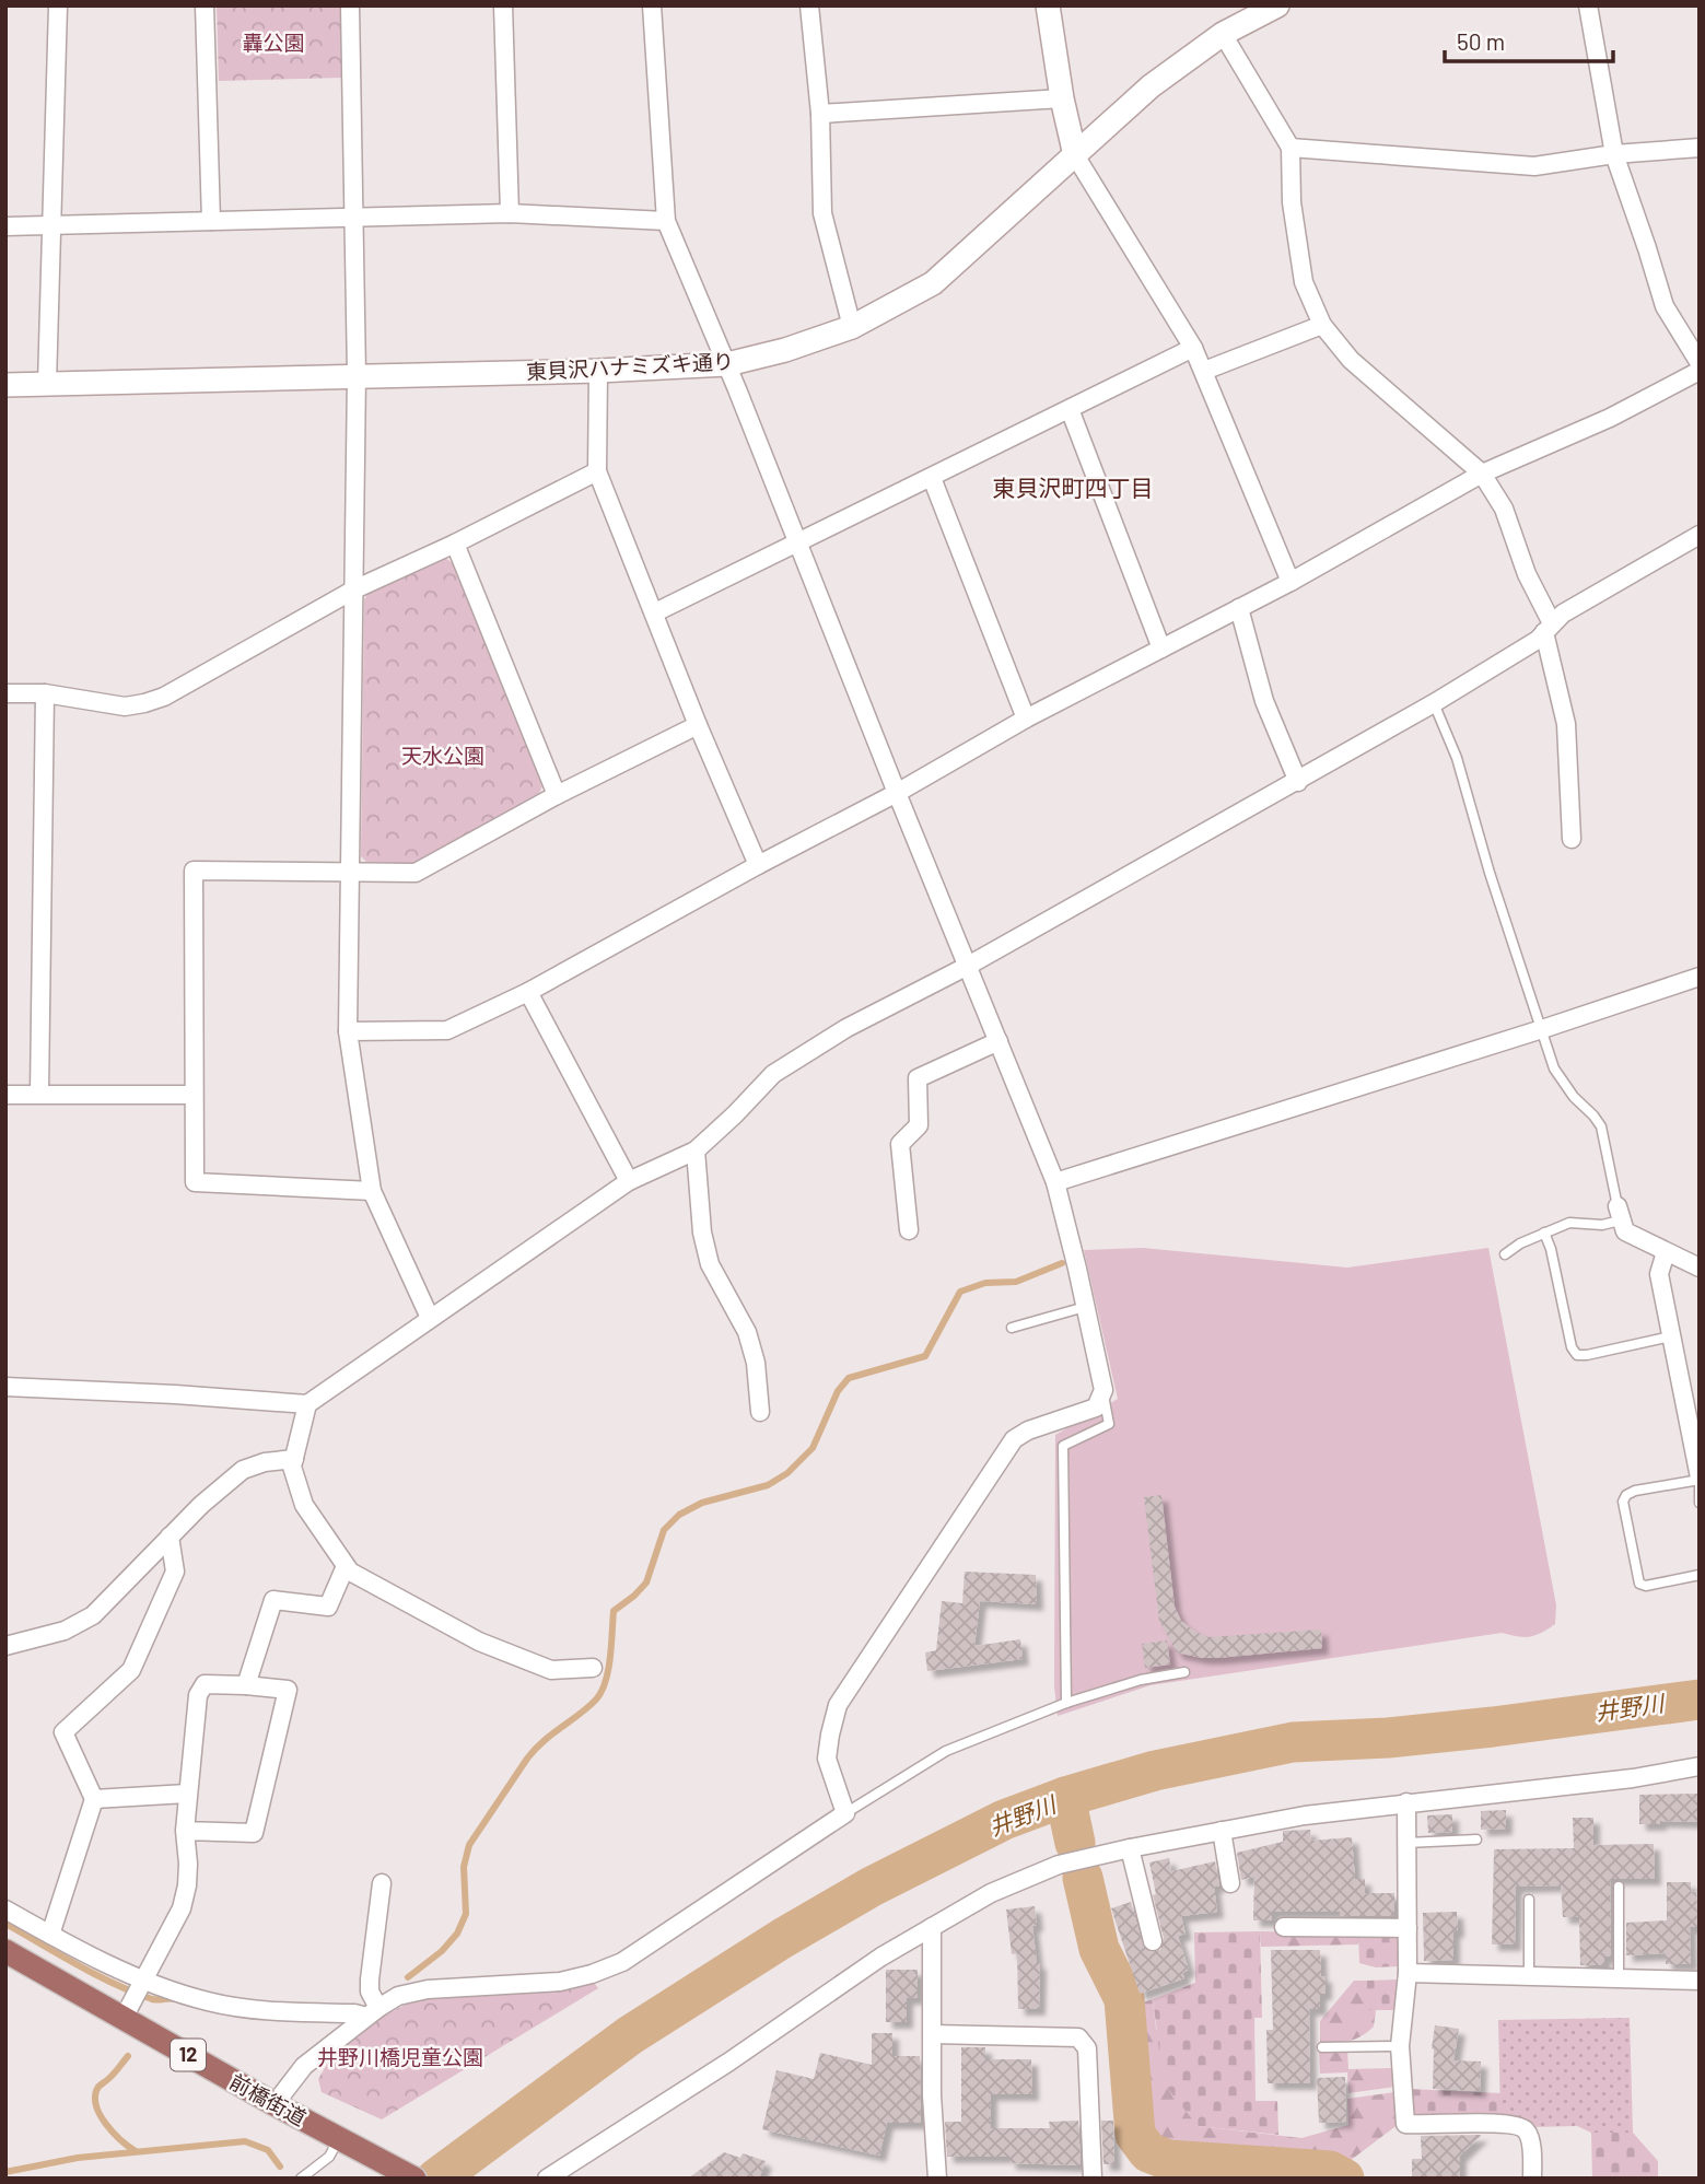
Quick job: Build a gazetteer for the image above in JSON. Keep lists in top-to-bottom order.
{
  "streets": {
    "main road": ["12", "前橋街道"],
    "street": ["東貝沢ハナミズキ通り"]
  },
  "districts": ["東貝沢町四丁目"],
  "water": ["井野川"],
  "parks": ["轟公園", "天水公園", "井野川橋児童公園"],
  "scale_bar": "50 m"
}
